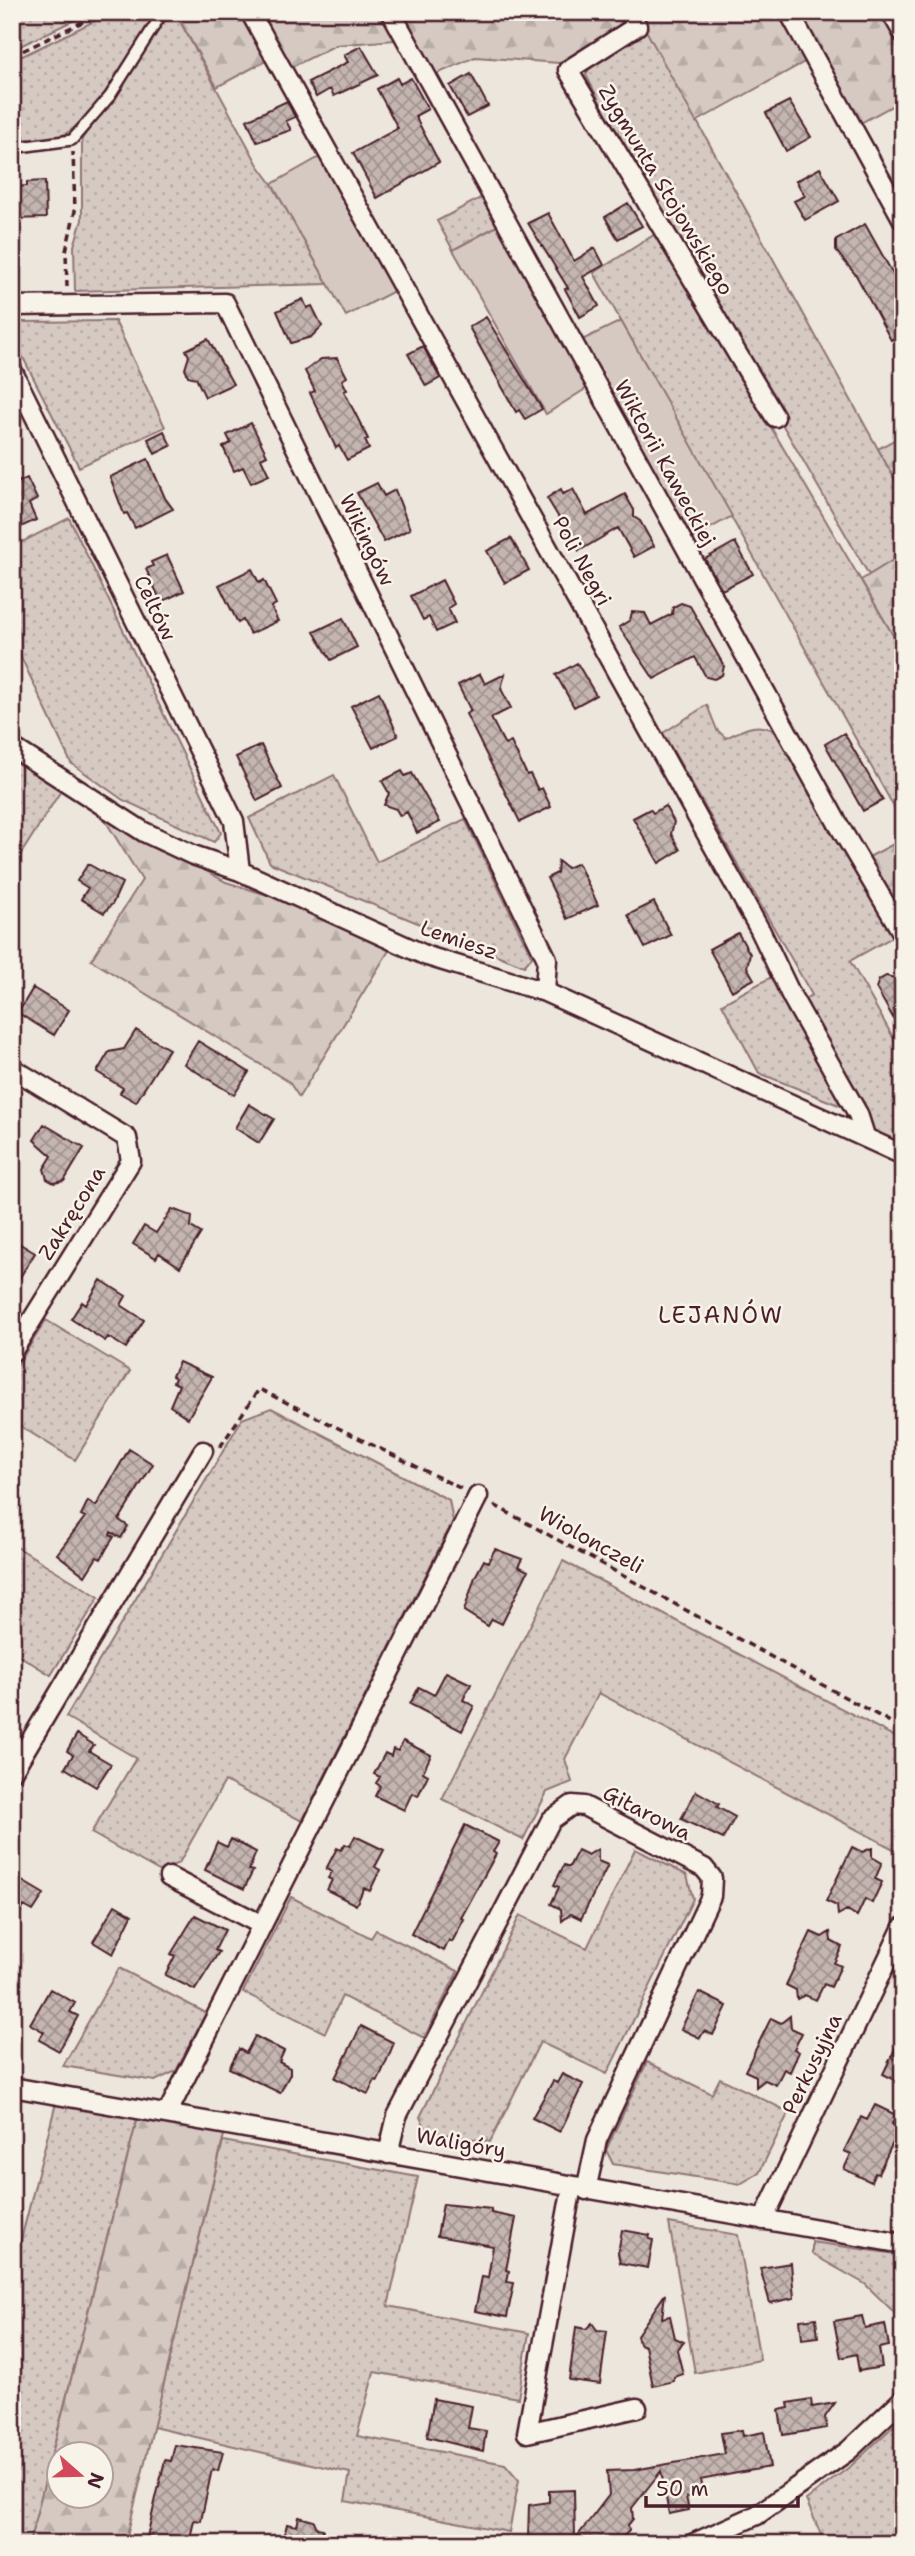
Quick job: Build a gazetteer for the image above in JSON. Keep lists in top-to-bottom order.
{
  "streets": {
    "street": [
      "Zygmunta Stojowskiego",
      "Wiktorii Kaweckiej",
      "Wikingów",
      "Poli Negri",
      "Celtów",
      "Lemiesz",
      "Zakręcona",
      "Gitarowa",
      "Perkusyjna",
      "Waligóry"
    ],
    "path": ["Wiolonczeli"]
  },
  "crossings": [
    ["Wikingów", "Lemiesz"],
    ["Poli Negri", "Lemiesz"],
    ["Celtów", "Lemiesz"],
    ["Gitarowa", "Waligóry"],
    ["Perkusyjna", "Waligóry"]
  ],
  "districts": ["LEJANÓW"],
  "scale_bar": "50 m",
  "north": "right"
}
